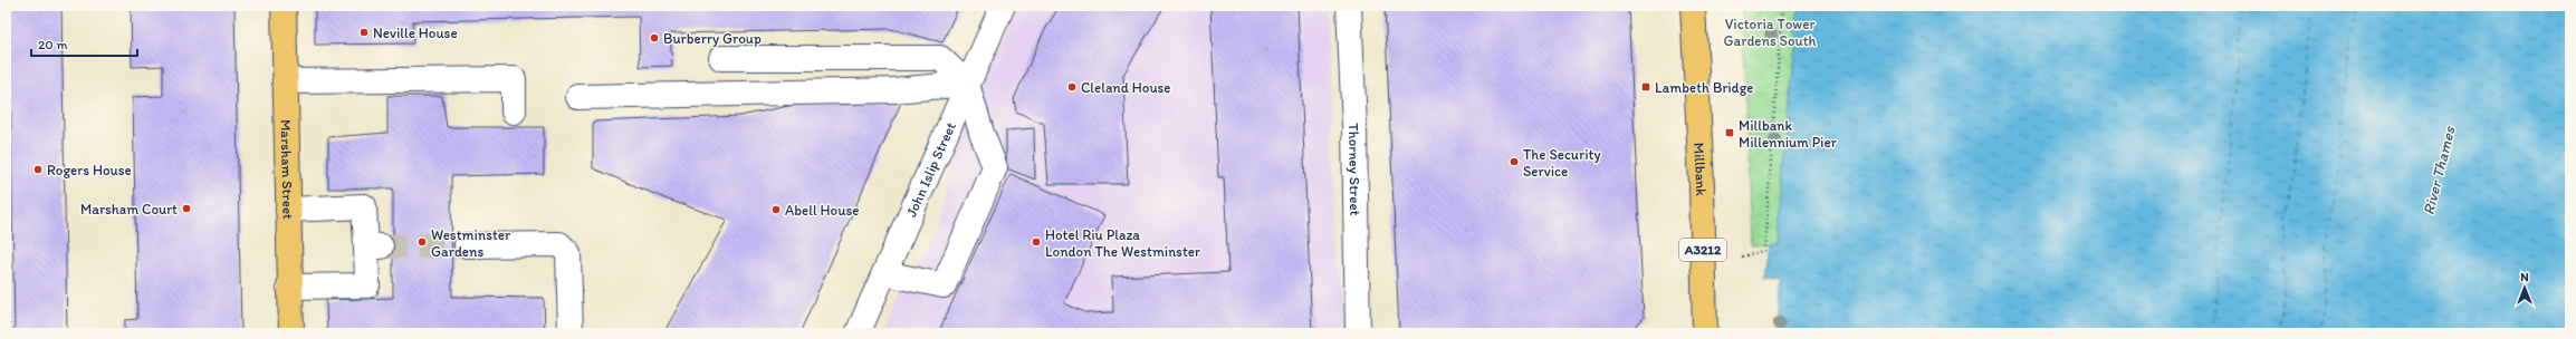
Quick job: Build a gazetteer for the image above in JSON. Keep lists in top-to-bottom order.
{
  "streets": {
    "main road": ["Marsham Street", "Millbank", "A3212"],
    "street": ["John Islip Street", "Thorney Street"]
  },
  "water": ["River Thames"],
  "parks": ["Victoria Tower Gardens South"],
  "places": {
    "other": [
      "Neville House",
      "Burberry Group",
      "Cleland House",
      "The Security Service",
      "Rogers House",
      "Marsham Court",
      "Abell House",
      "Westminster Gardens",
      "Hotel Riu Plaza London The Westminster"
    ],
    "transit": ["Lambeth Bridge", "Millbank Millennium Pier"]
  },
  "scale_bar": "20 m",
  "north": "top"
}
